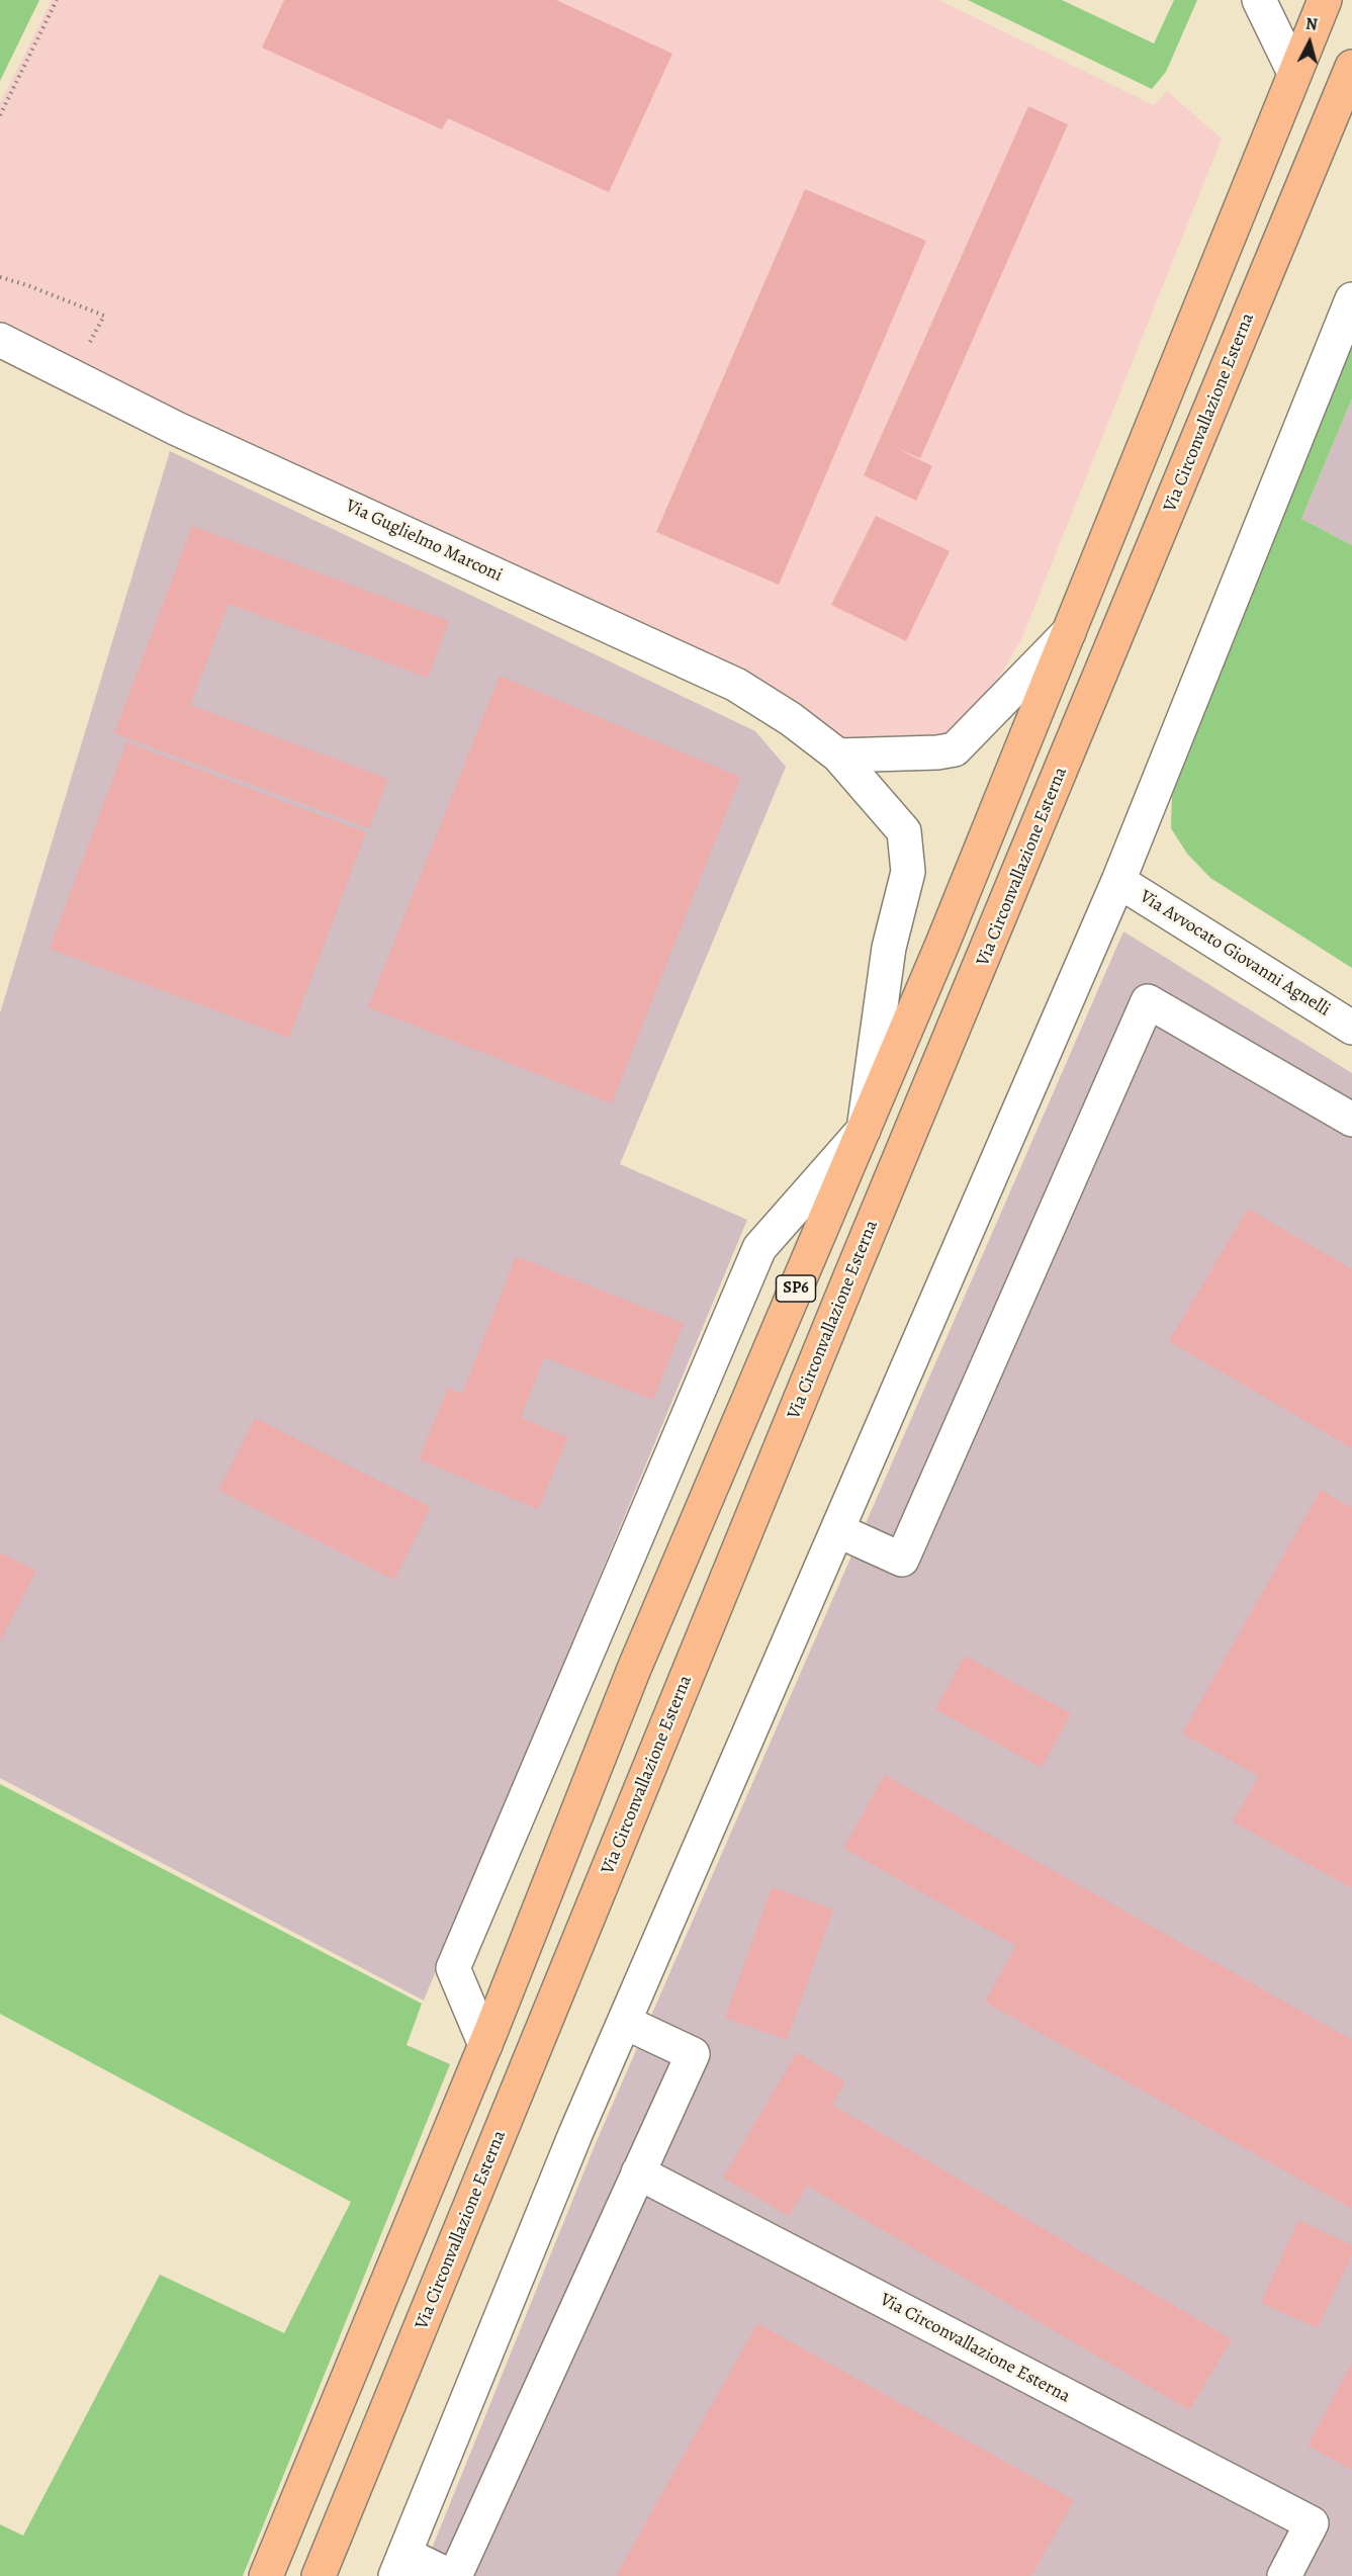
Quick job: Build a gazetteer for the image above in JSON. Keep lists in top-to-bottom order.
{
  "streets": {
    "main road": ["Via Circonvallazione Esterna", "SP6"],
    "street": ["Via Guglielmo Marconi", "Via Avvocato Giovanni Agnelli"]
  },
  "crossings": [
    ["Via Guglielmo Marconi", "SP6"]
  ],
  "north": "top"
}
